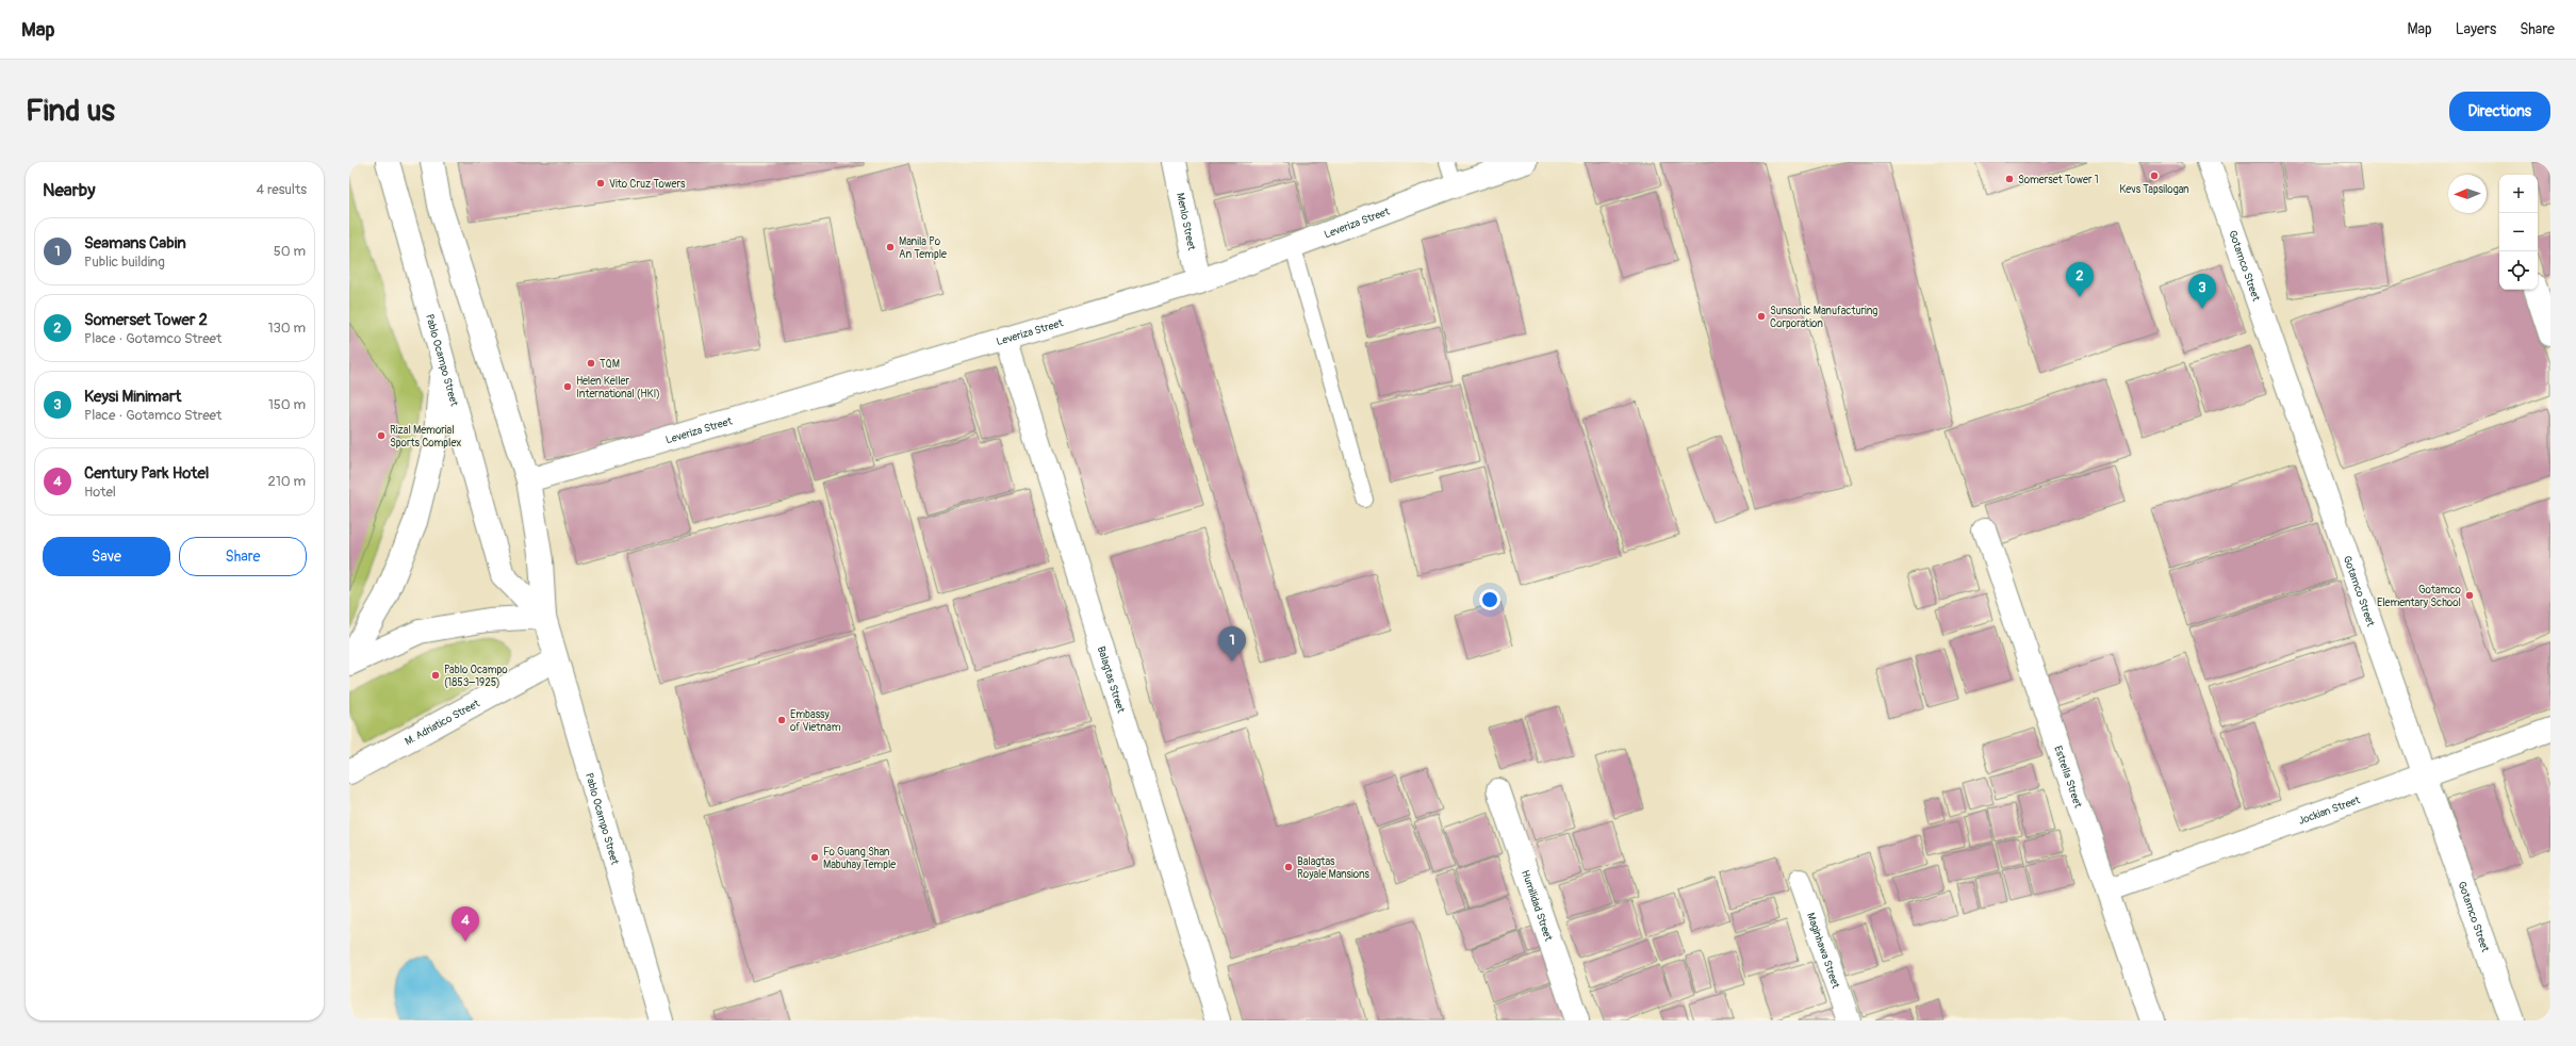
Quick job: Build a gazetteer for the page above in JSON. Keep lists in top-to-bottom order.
{
  "streets": {
    "street": [
      "Leveriza Street",
      "Menlo Street",
      "Gotamco Street",
      "Pablo Ocampo Street",
      "Balagtas Street",
      "M. Adriatico Street",
      "Estrella Street",
      "Jockian Street",
      "Humilidad Street",
      "Maginhawa Street"
    ]
  },
  "crossings": [
    ["Leveriza Street", "Menlo Street"],
    ["Leveriza Street", "Pablo Ocampo Street"],
    ["Leveriza Street", "Balagtas Street"],
    ["Gotamco Street", "Jockian Street"],
    ["Pablo Ocampo Street", "M. Adriatico Street"],
    ["Estrella Street", "Jockian Street"]
  ],
  "places": [
    "Kevs Tapsilogan",
    "Somerset Tower 1",
    "Vito Cruz Towers",
    "Manila Po An Temple",
    "Sunsonic Manufacturing Corporation",
    "TQM",
    "Helen Keller International (HKI)",
    "Rizal Memorial Sports Complex",
    "Gotamco Elementary School",
    "Pablo Ocampo (1853–1925)",
    "Embassy of Vietnam",
    "Fo Guang Shan Mabuhay Temple",
    "Balagtas Royale Mansions"
  ],
  "north": "left",
  "page": {
    "header": "Map",
    "nav": ["Map", "Layers", "Share"],
    "buttons": [
      "Directions",
      ["Save", "Share"]
    ],
    "title": "Find us",
    "heading": ["Nearby", "4 results"],
    "map_buttons": ["+", "−"],
    "list": [
      {
        "mark": "1",
        "name": "Seamans Cabin",
        "note": "Public building",
        "value": "50 m"
      },
      {
        "mark": "2",
        "name": "Somerset Tower 2",
        "note": "Place · Gotamco Street",
        "value": "130 m"
      },
      {
        "mark": "3",
        "name": "Keysi Minimart",
        "note": "Place · Gotamco Street",
        "value": "150 m"
      },
      {
        "mark": "4",
        "name": "Century Park Hotel",
        "note": "Hotel",
        "value": "210 m"
      }
    ],
    "pins": [
      "2",
      "3",
      "1",
      "4"
    ]
  }
}
